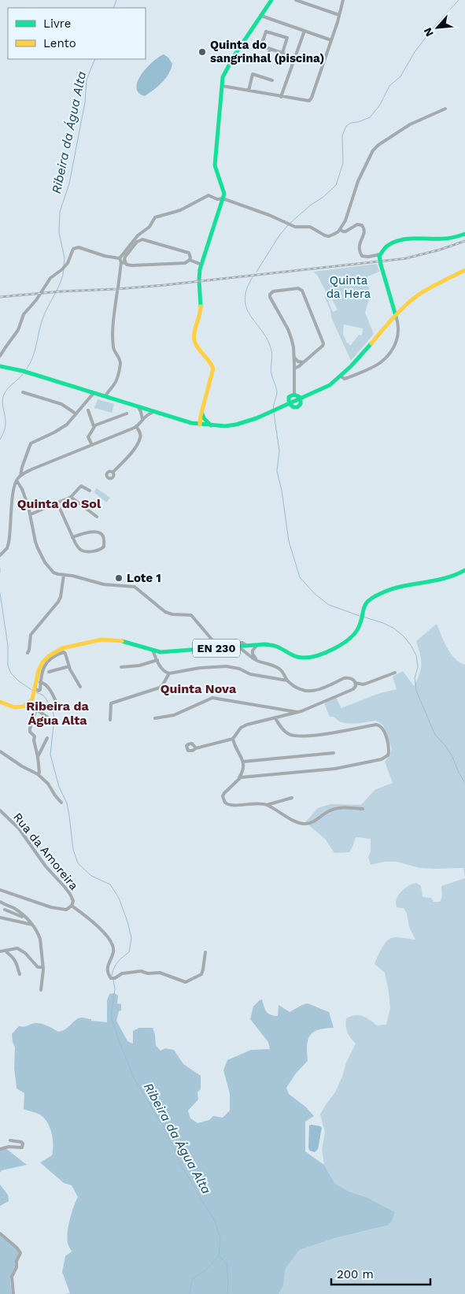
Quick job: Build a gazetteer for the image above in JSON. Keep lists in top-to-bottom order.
{
  "streets": {
    "main road": ["EN 230"],
    "street": ["Rua da Amoreira"]
  },
  "districts": ["Quinta do Sol", "Quinta Nova", "Ribeira da Água Alta"],
  "water": ["Ribeira da Água Alta"],
  "parks": ["Quinta da Hera"],
  "places": ["Quinta do sangrinhal (piscina)", "Lote 1"],
  "legend": ["Livre", "Lento"],
  "scale_bar": "200 m",
  "north": "bottom left"
}
